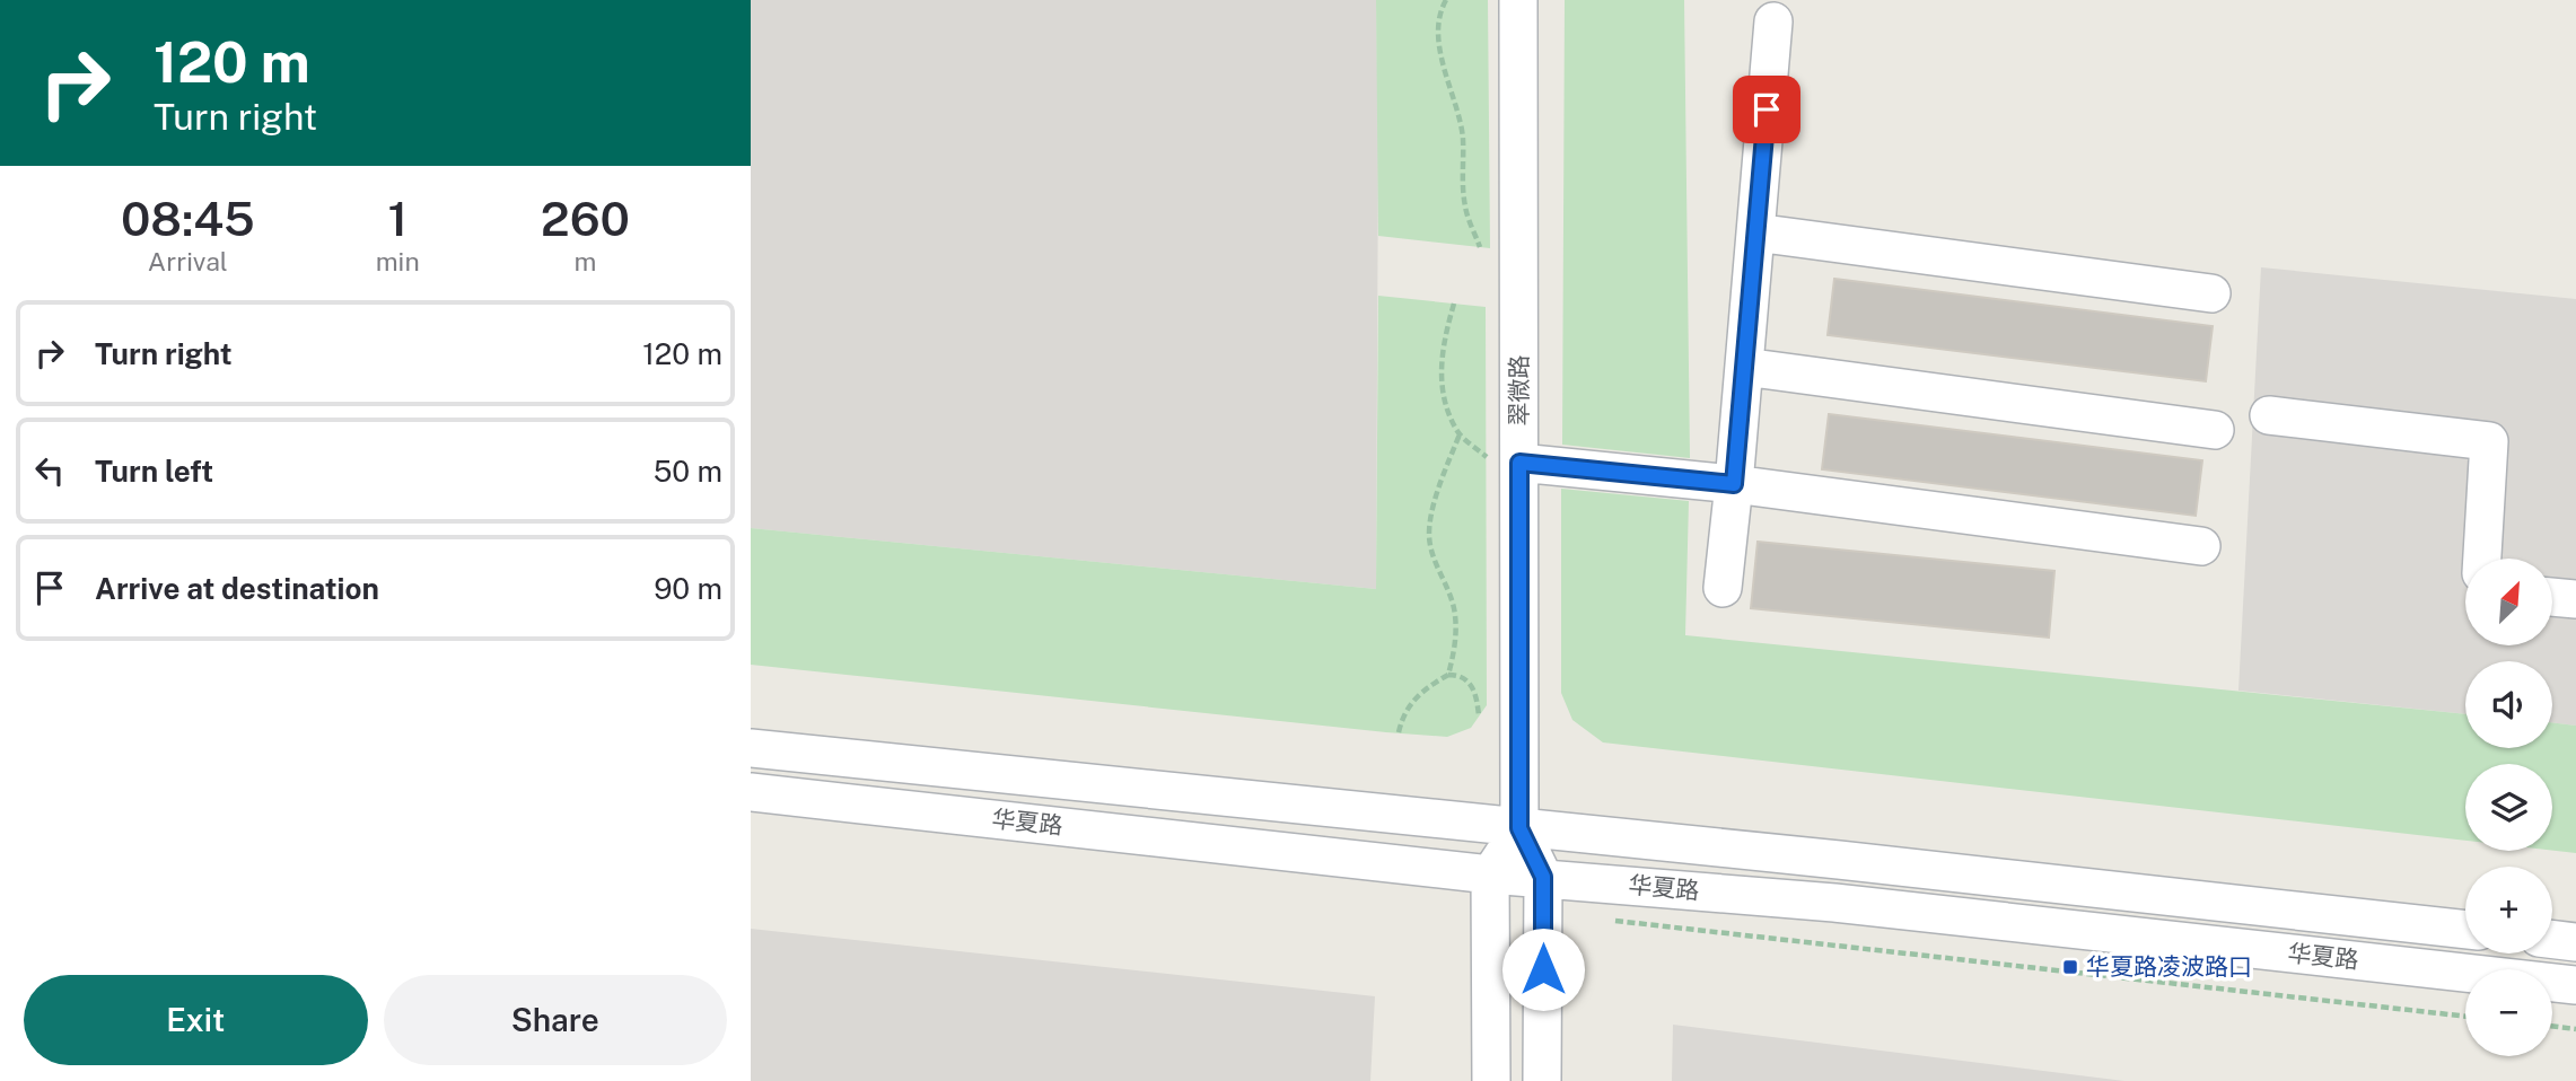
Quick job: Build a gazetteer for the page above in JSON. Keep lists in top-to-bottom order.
{
  "streets": {
    "street": ["翠微路", "华夏路"]
  },
  "crossings": [
    ["翠微路", "华夏路"]
  ],
  "places": {
    "transit": ["华夏路凌波路口"]
  },
  "north": "top right",
  "page": {
    "turn": ["120 m", "Turn right"],
    "eta": [
      "08:45",
      "Arrival",
      "1",
      "min",
      "260",
      "m"
    ],
    "list": [
      {
        "name": "Turn right",
        "value": "120 m"
      },
      {
        "name": "Turn left",
        "value": "50 m"
      },
      {
        "name": "Arrive at destination",
        "value": "90 m"
      }
    ],
    "map_buttons": ["+", "−"],
    "buttons": ["Exit", "Share"]
  }
}
